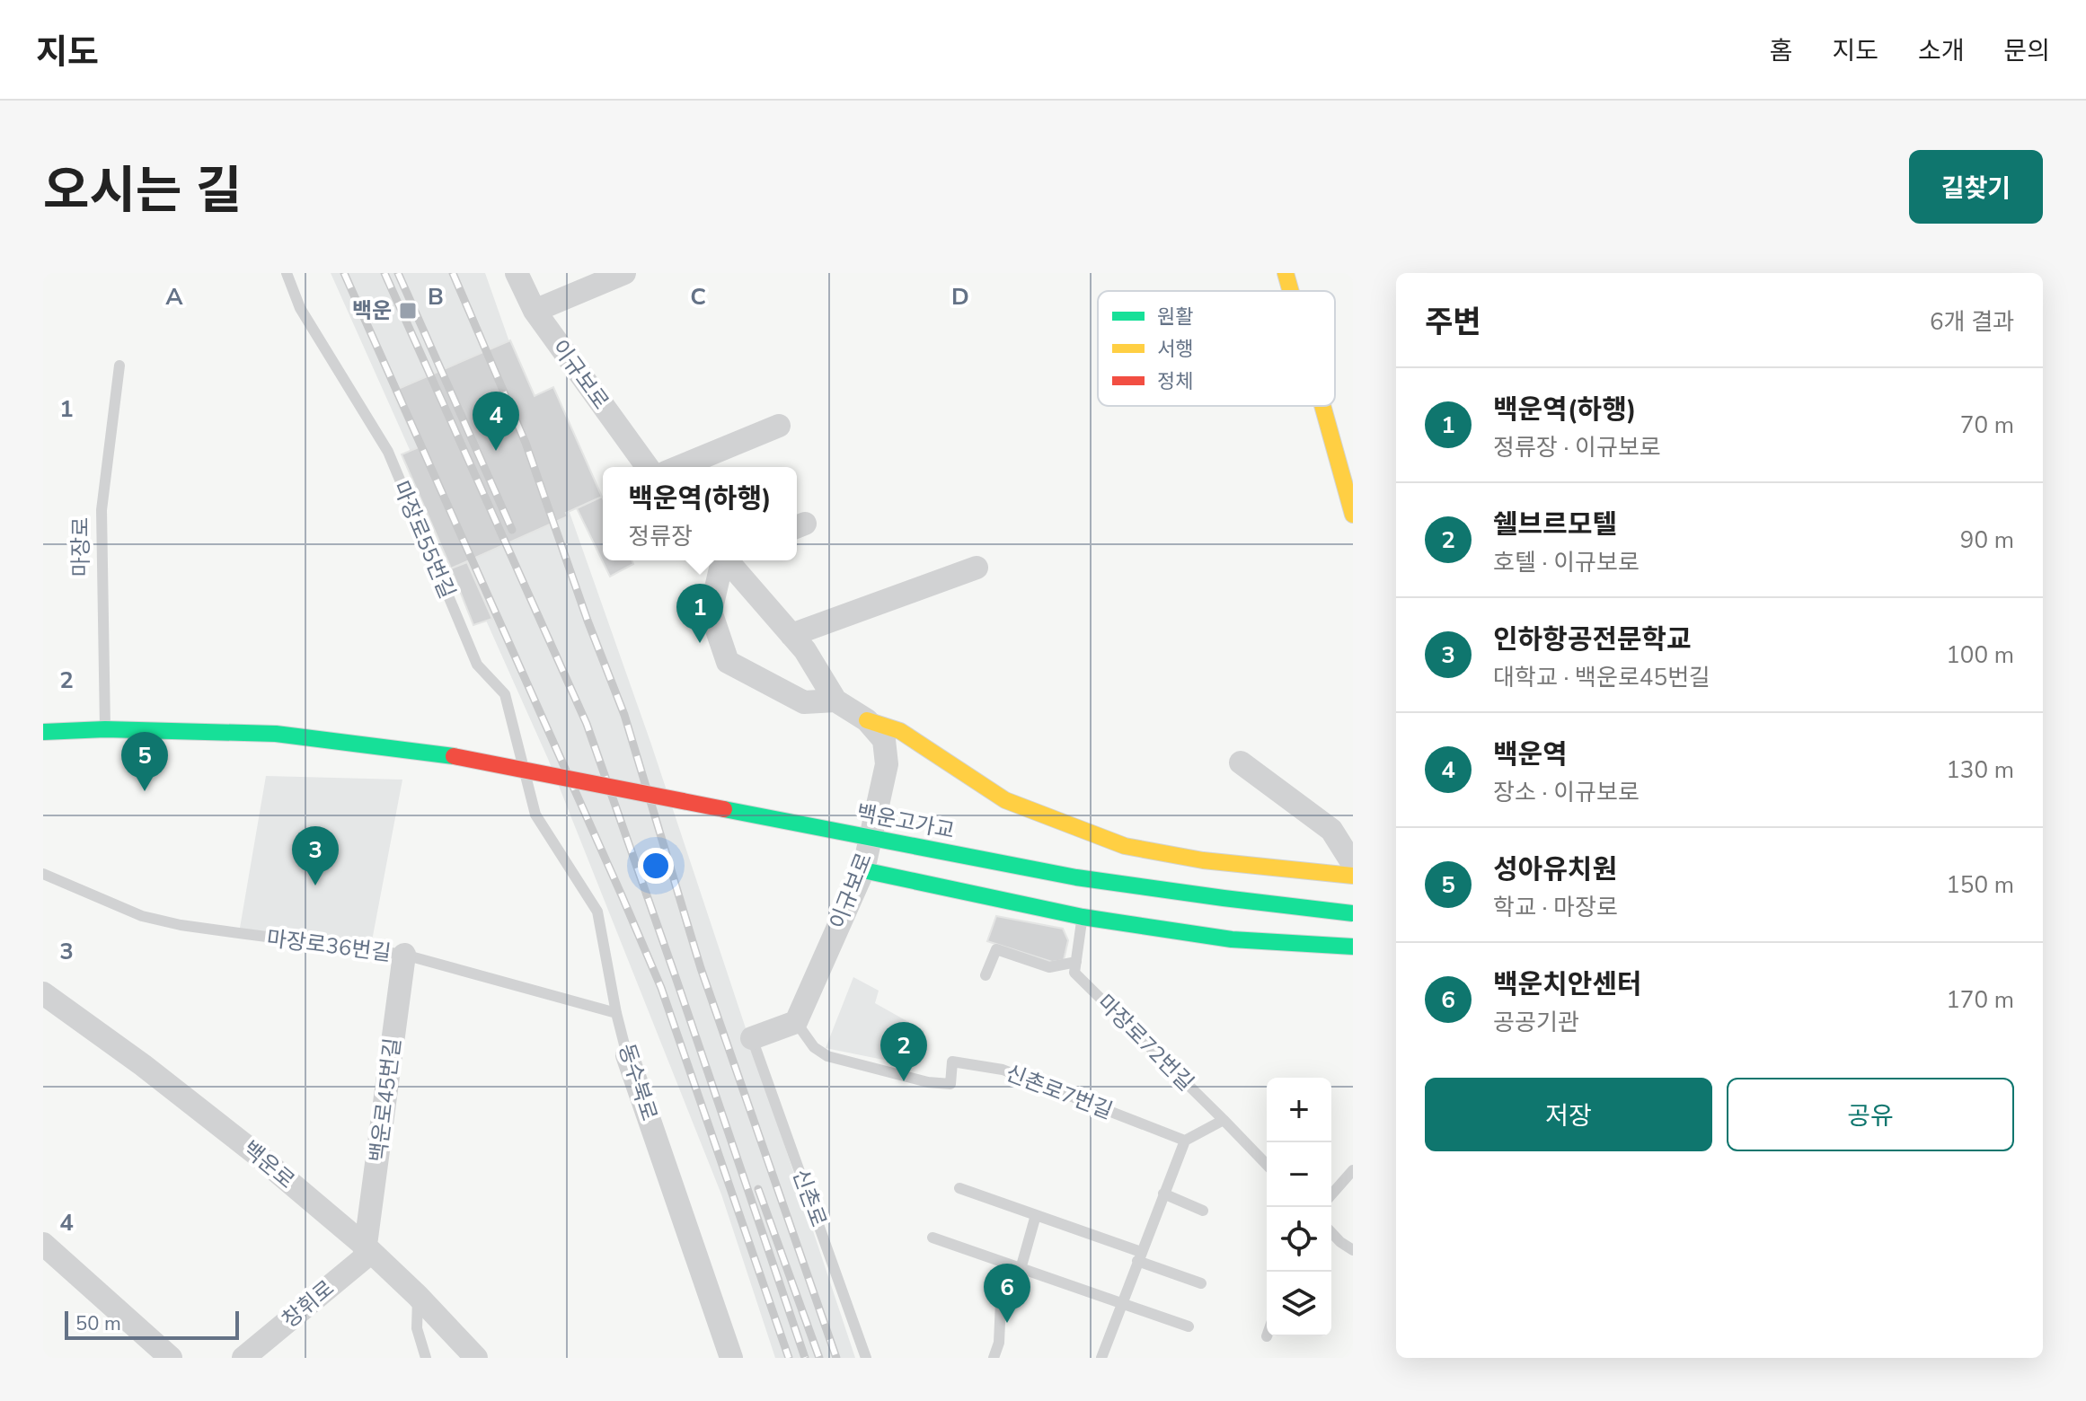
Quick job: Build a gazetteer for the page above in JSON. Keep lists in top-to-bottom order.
{
  "streets": {
    "main road": ["백운고가교"],
    "street": [
      "이규보로",
      "동수북로",
      "백운로45번길",
      "백운로",
      "창휘로"
    ],
    "lane": [
      "마장로55번길",
      "마장로",
      "마장로36번길",
      "마장로72번길",
      "신촌로7번길",
      "신촌로"
    ]
  },
  "crossings": [
    ["이규보로", "신촌로7번길"],
    ["마장로55번길", "동수북로"],
    ["마장로", "백운고가교"],
    ["마장로36번길", "동수북로"],
    ["마장로36번길", "백운로45번길"],
    ["백운로45번길", "백운로"],
    ["백운로45번길", "창휘로"],
    ["백운로", "창휘로"]
  ],
  "places": {
    "transit": ["백운"]
  },
  "legend": ["원활", "서행", "정체"],
  "scale_bar": "50 m",
  "page": {
    "header": "지도",
    "nav": [
      "홈",
      "지도",
      "소개",
      "문의"
    ],
    "title": "오시는 길",
    "buttons": [
      "길찾기",
      ["저장", "공유"]
    ],
    "heading": ["주변", "6개 결과"],
    "list": [
      {
        "mark": "1",
        "name": "백운역(하행)",
        "note": "정류장 · 이규보로",
        "value": "70 m"
      },
      {
        "mark": "2",
        "name": "쉘브르모텔",
        "note": "호텔 · 이규보로",
        "value": "90 m"
      },
      {
        "mark": "3",
        "name": "인하항공전문학교",
        "note": "대학교 · 백운로45번길",
        "value": "100 m"
      },
      {
        "mark": "4",
        "name": "백운역",
        "note": "장소 · 이규보로",
        "value": "130 m"
      },
      {
        "mark": "5",
        "name": "성아유치원",
        "note": "학교 · 마장로",
        "value": "150 m"
      },
      {
        "mark": "6",
        "name": "백운치안센터",
        "note": "공공기관",
        "value": "170 m"
      }
    ],
    "pins": [
      "4",
      "1",
      "5",
      "3",
      "2",
      "6"
    ],
    "popup": ["백운역(하행)", "정류장"],
    "map_buttons": ["+", "−"],
    "scale": "50 m"
  },
  "grid": {
    "columns": [
      "A",
      "B",
      "C",
      "D"
    ],
    "rows": [
      "1",
      "2",
      "3",
      "4"
    ]
  }
}
